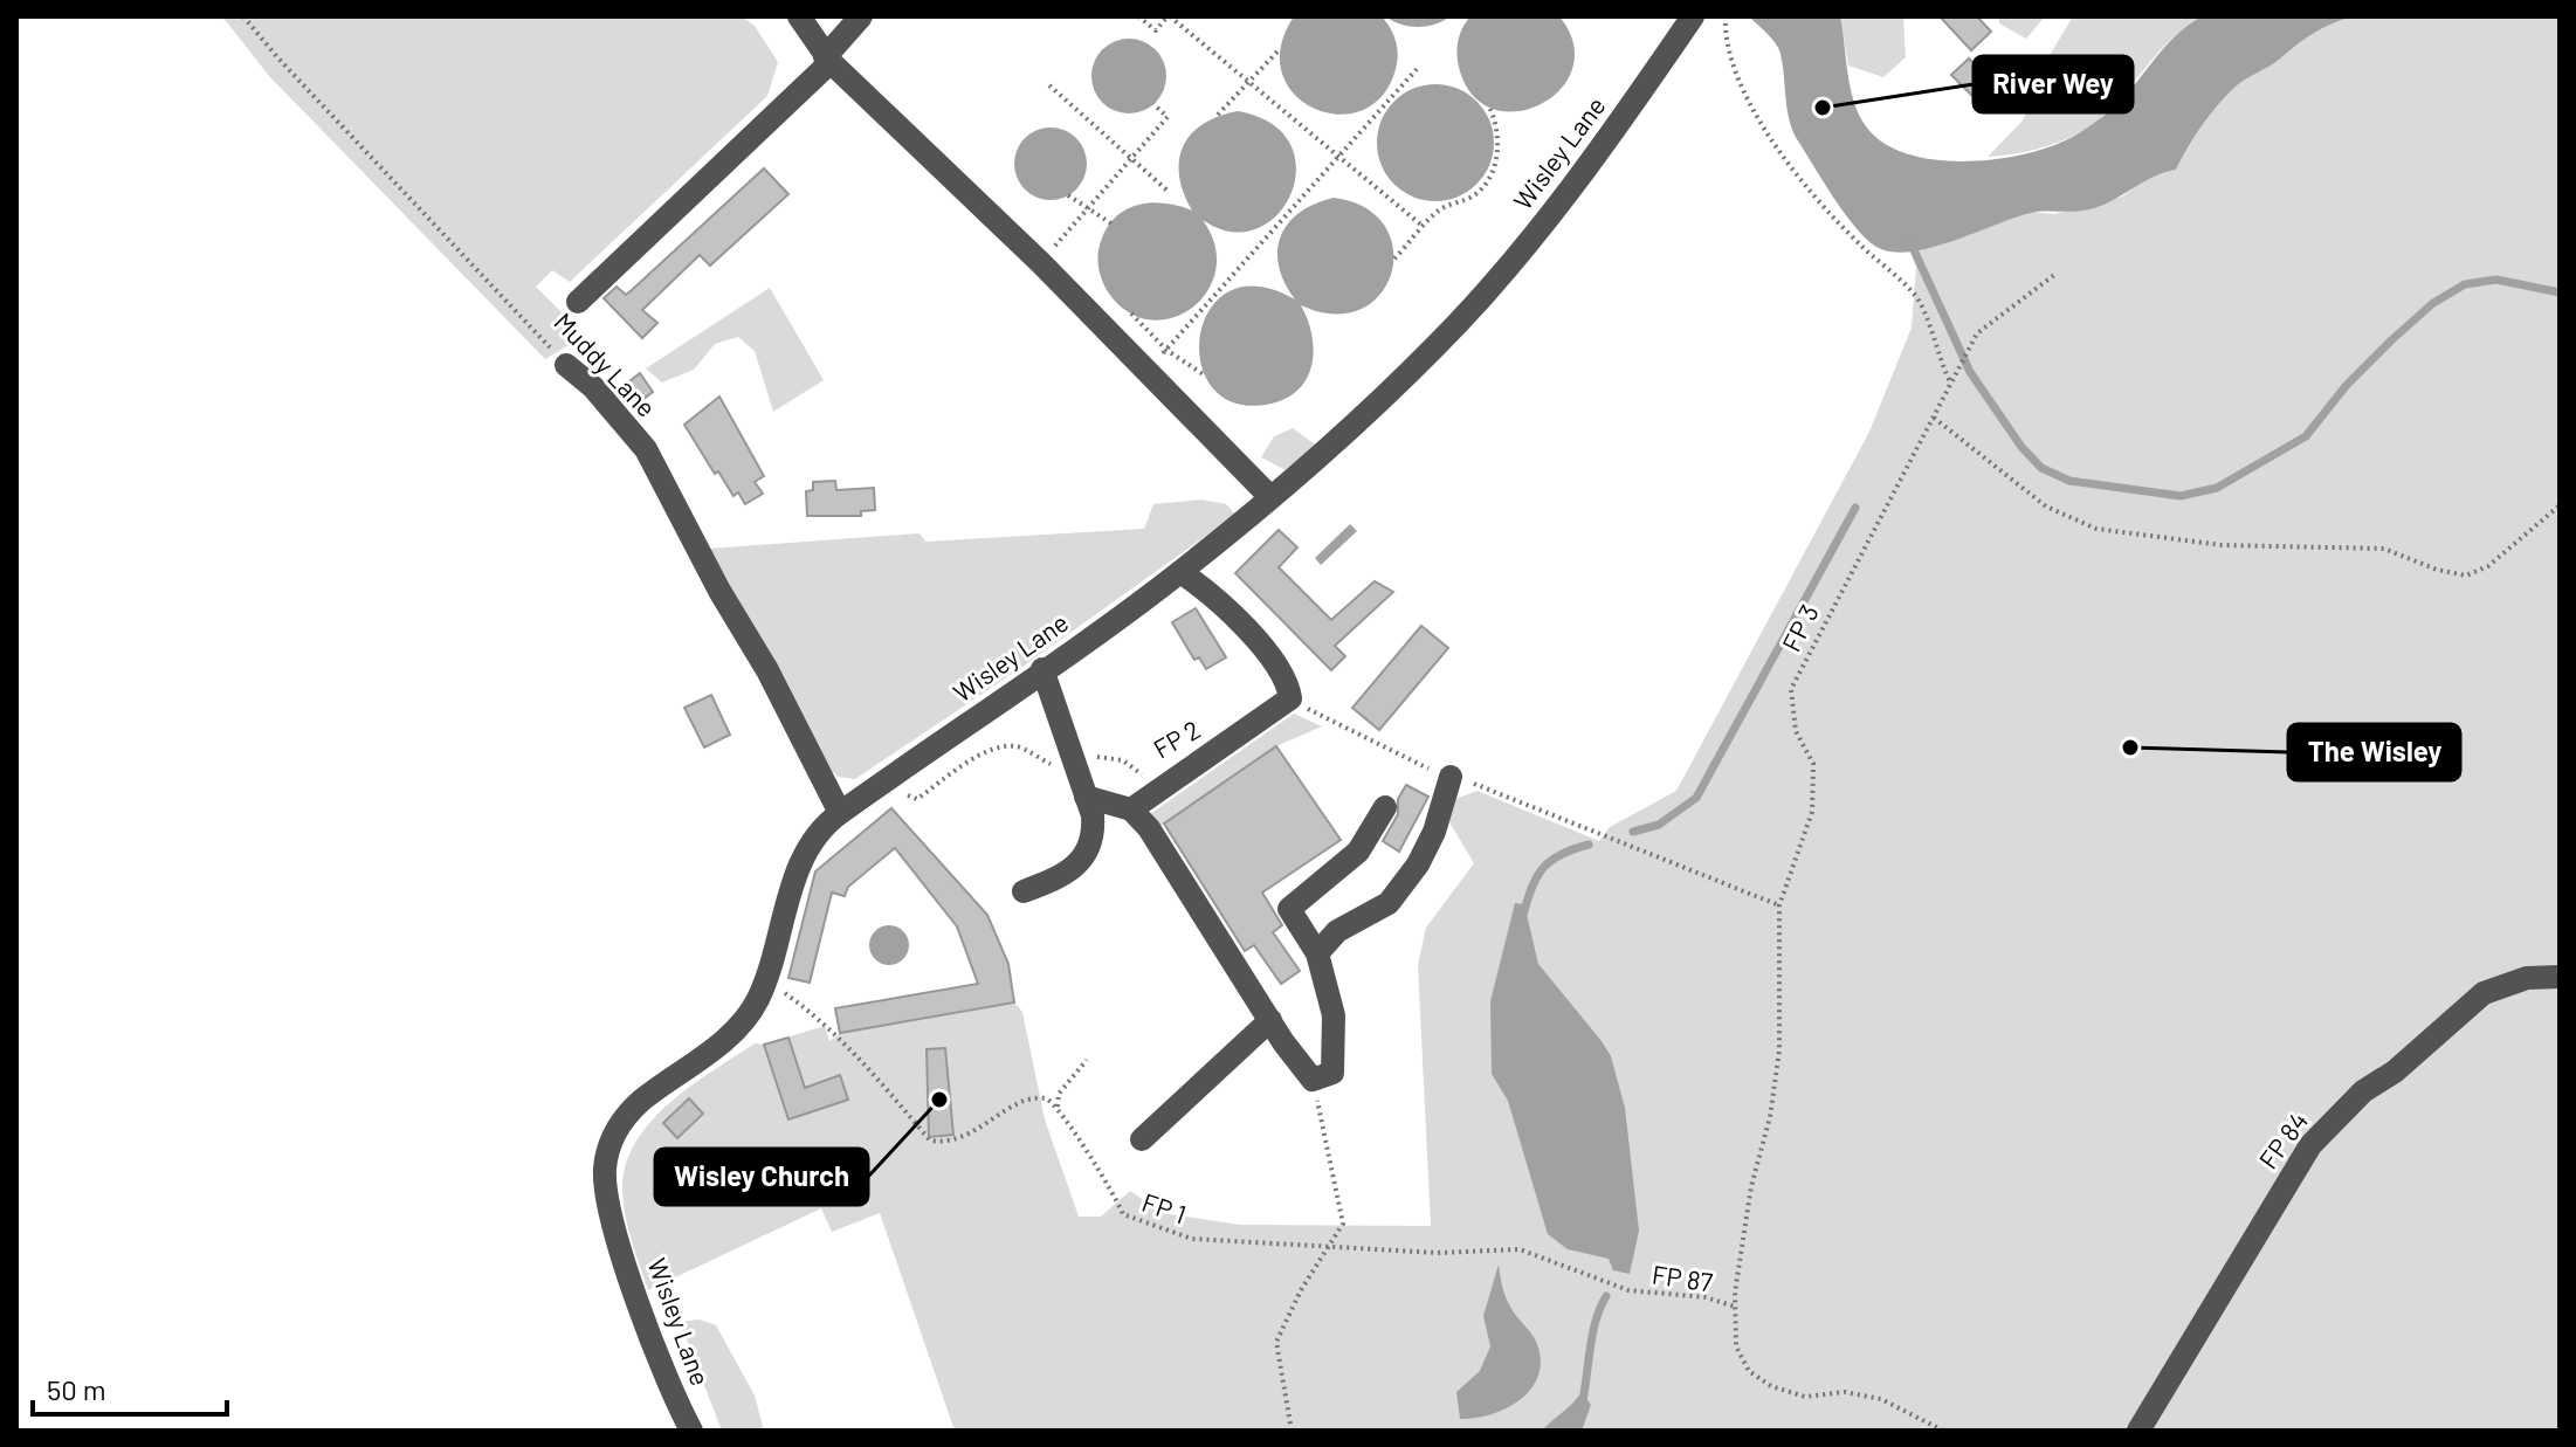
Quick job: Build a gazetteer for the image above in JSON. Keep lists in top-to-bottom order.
{
  "streets": {
    "street": [
      "Wisley Lane",
      "Muddy Lane",
      "FP 2",
      "FP 84"
    ],
    "path": ["FP 3", "FP 1", "FP 87"]
  },
  "crossings": [
    ["Wisley Lane", "Muddy Lane"],
    ["Wisley Lane", "FP 2"],
    ["FP 1", "FP 87"]
  ],
  "places": ["River Wey", "The Wisley", "Wisley Church"],
  "scale_bar": "50 m"
}
